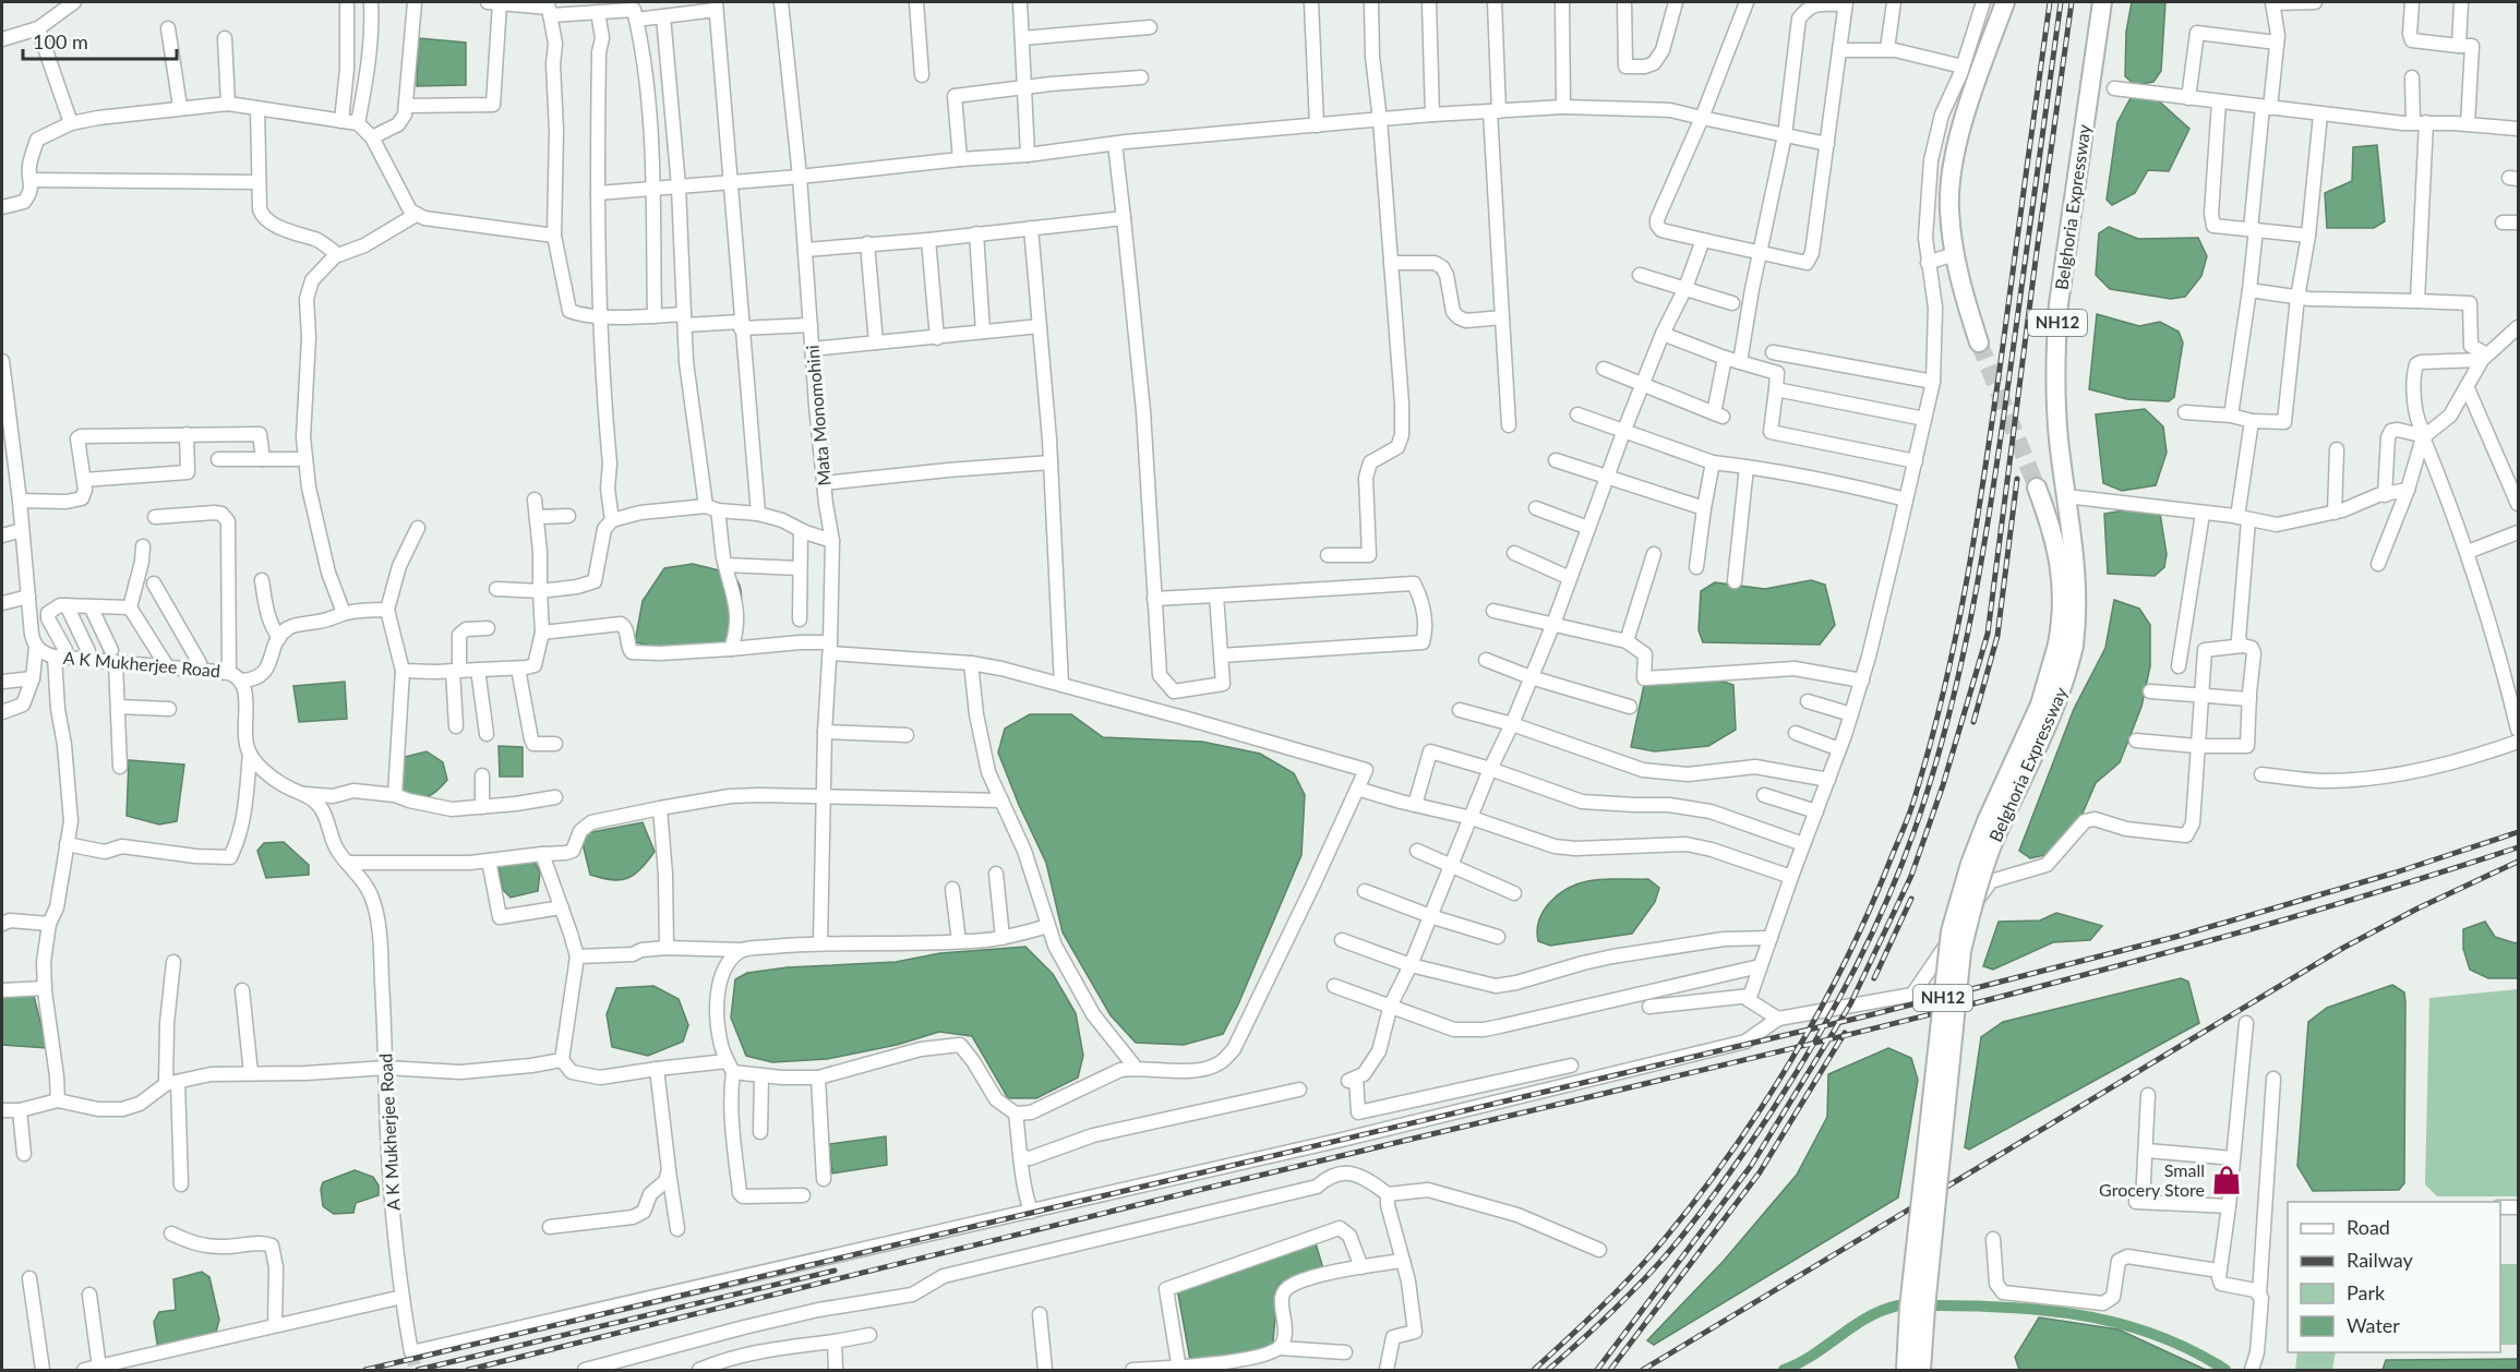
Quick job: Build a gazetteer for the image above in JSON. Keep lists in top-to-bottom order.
{
  "streets": {
    "highway": ["Belghoria Expressway", "NH12"],
    "street": ["Mata Monomohini", "A K Mukherjee Road"]
  },
  "places": {
    "shop": ["Small Grocery Store"]
  },
  "legend": [
    "Road",
    "Railway",
    "Park",
    "Water"
  ],
  "scale_bar": "100 m"
}
